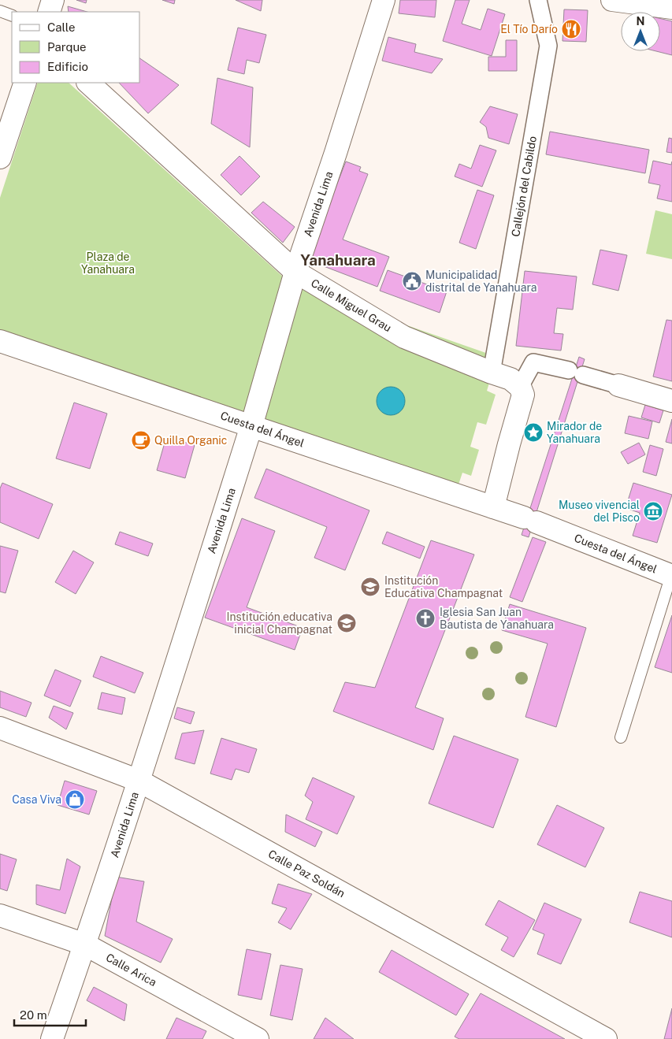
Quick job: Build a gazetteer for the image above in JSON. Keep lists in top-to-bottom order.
{
  "streets": {
    "street": [
      "Callejón del Cabildo",
      "Avenida Lima",
      "Calle Miguel Grau",
      "Cuesta del Ángel",
      "Calle Paz Soldán",
      "Calle Arica"
    ]
  },
  "crossings": [
    ["Callejón del Cabildo", "Calle Miguel Grau"],
    ["Avenida Lima", "Calle Miguel Grau"],
    ["Avenida Lima", "Cuesta del Ángel"],
    ["Avenida Lima", "Calle Paz Soldán"],
    ["Avenida Lima", "Calle Arica"]
  ],
  "districts": ["Yanahuara"],
  "parks": ["Plaza de Yanahuara"],
  "places": {
    "restaurant": ["El Tío Darío"],
    "public building": ["Municipalidad distrital de Yanahuara"],
    "place": ["Mirador de Yanahuara"],
    "cafe": ["Quilla Organic"],
    "museum": ["Museo vivencial del Pisco"],
    "school or university": ["Institución Educativa Champagnat", "Institución educativa inicial Champagnat"],
    "church": ["Iglesia San Juan Bautista de Yanahuara"],
    "shop": ["Casa Viva"]
  },
  "legend": ["Calle", "Parque", "Edificio"],
  "scale_bar": "20 m",
  "north": "top"
}
